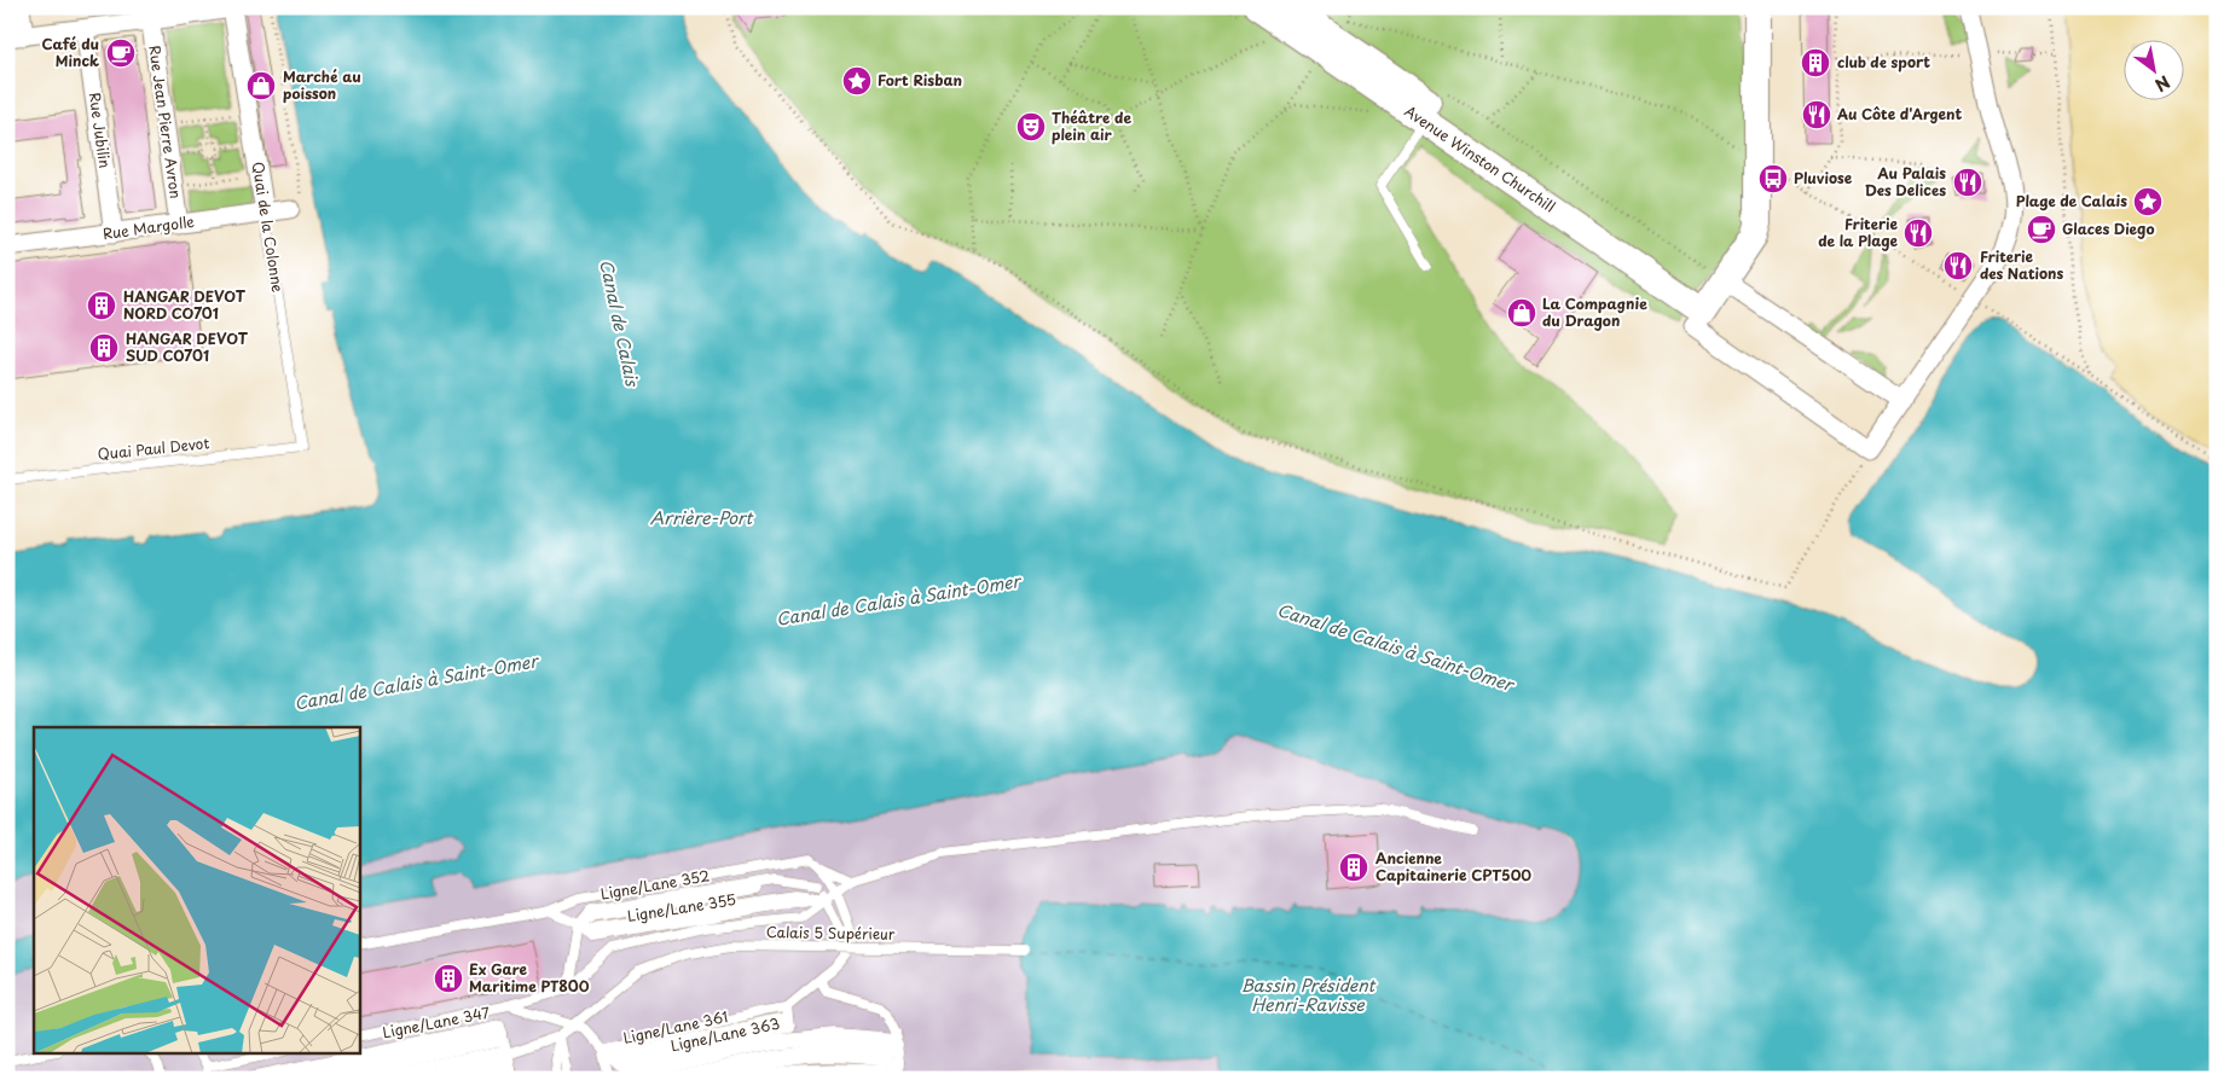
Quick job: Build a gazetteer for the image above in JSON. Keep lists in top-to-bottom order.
{
  "streets": {
    "street": [
      "Rue Jean Pierre Avron",
      "Rue Jubilin",
      "Avenue Winston Churchill",
      "Quai de la Colonne",
      "Rue Margolle"
    ],
    "lane": [
      "Quai Paul Devot",
      "Ligne/Lane 352",
      "Calais 5 Supérieur",
      "Ligne/Lane 347",
      "Ligne/Lane 361",
      "Ligne/Lane 363"
    ]
  },
  "crossings": [
    ["Rue Jean Pierre Avron", "Rue Margolle"],
    ["Rue Jubilin", "Rue Margolle"],
    ["Quai de la Colonne", "Rue Margolle"],
    ["Quai de la Colonne", "Quai Paul Devot"],
    ["Calais 5 Supérieur", "Ligne/Lane 347"],
    ["Ligne/Lane 361", "Ligne/Lane 363"]
  ],
  "water": [
    "Canal de Calais",
    "Arrière-Port",
    "Canal de Calais à Saint-Omer",
    "Bassin Président Henri-Ravisse"
  ],
  "places": {
    "cafe": ["Café du Minck", "Glaces Diego"],
    "building": [
      "club de sport",
      "HANGAR DEVOT NORD CO701",
      "HANGAR DEVOT SUD CO701",
      "Ancienne Capitainerie CPT500",
      "Ex Gare Maritime PT800"
    ],
    "place": ["Fort Risban", "Plage de Calais"],
    "shop": ["Marché au poisson", "La Compagnie du Dragon"],
    "restaurant": [
      "Au Côte d'Argent",
      "Au Palais Des Delices",
      "Friterie de la Plage",
      "Friterie des Nations"
    ],
    "theatre": ["Théâtre de plein air"],
    "bus stop": ["Pluviose"]
  },
  "north": "bottom right"
}
